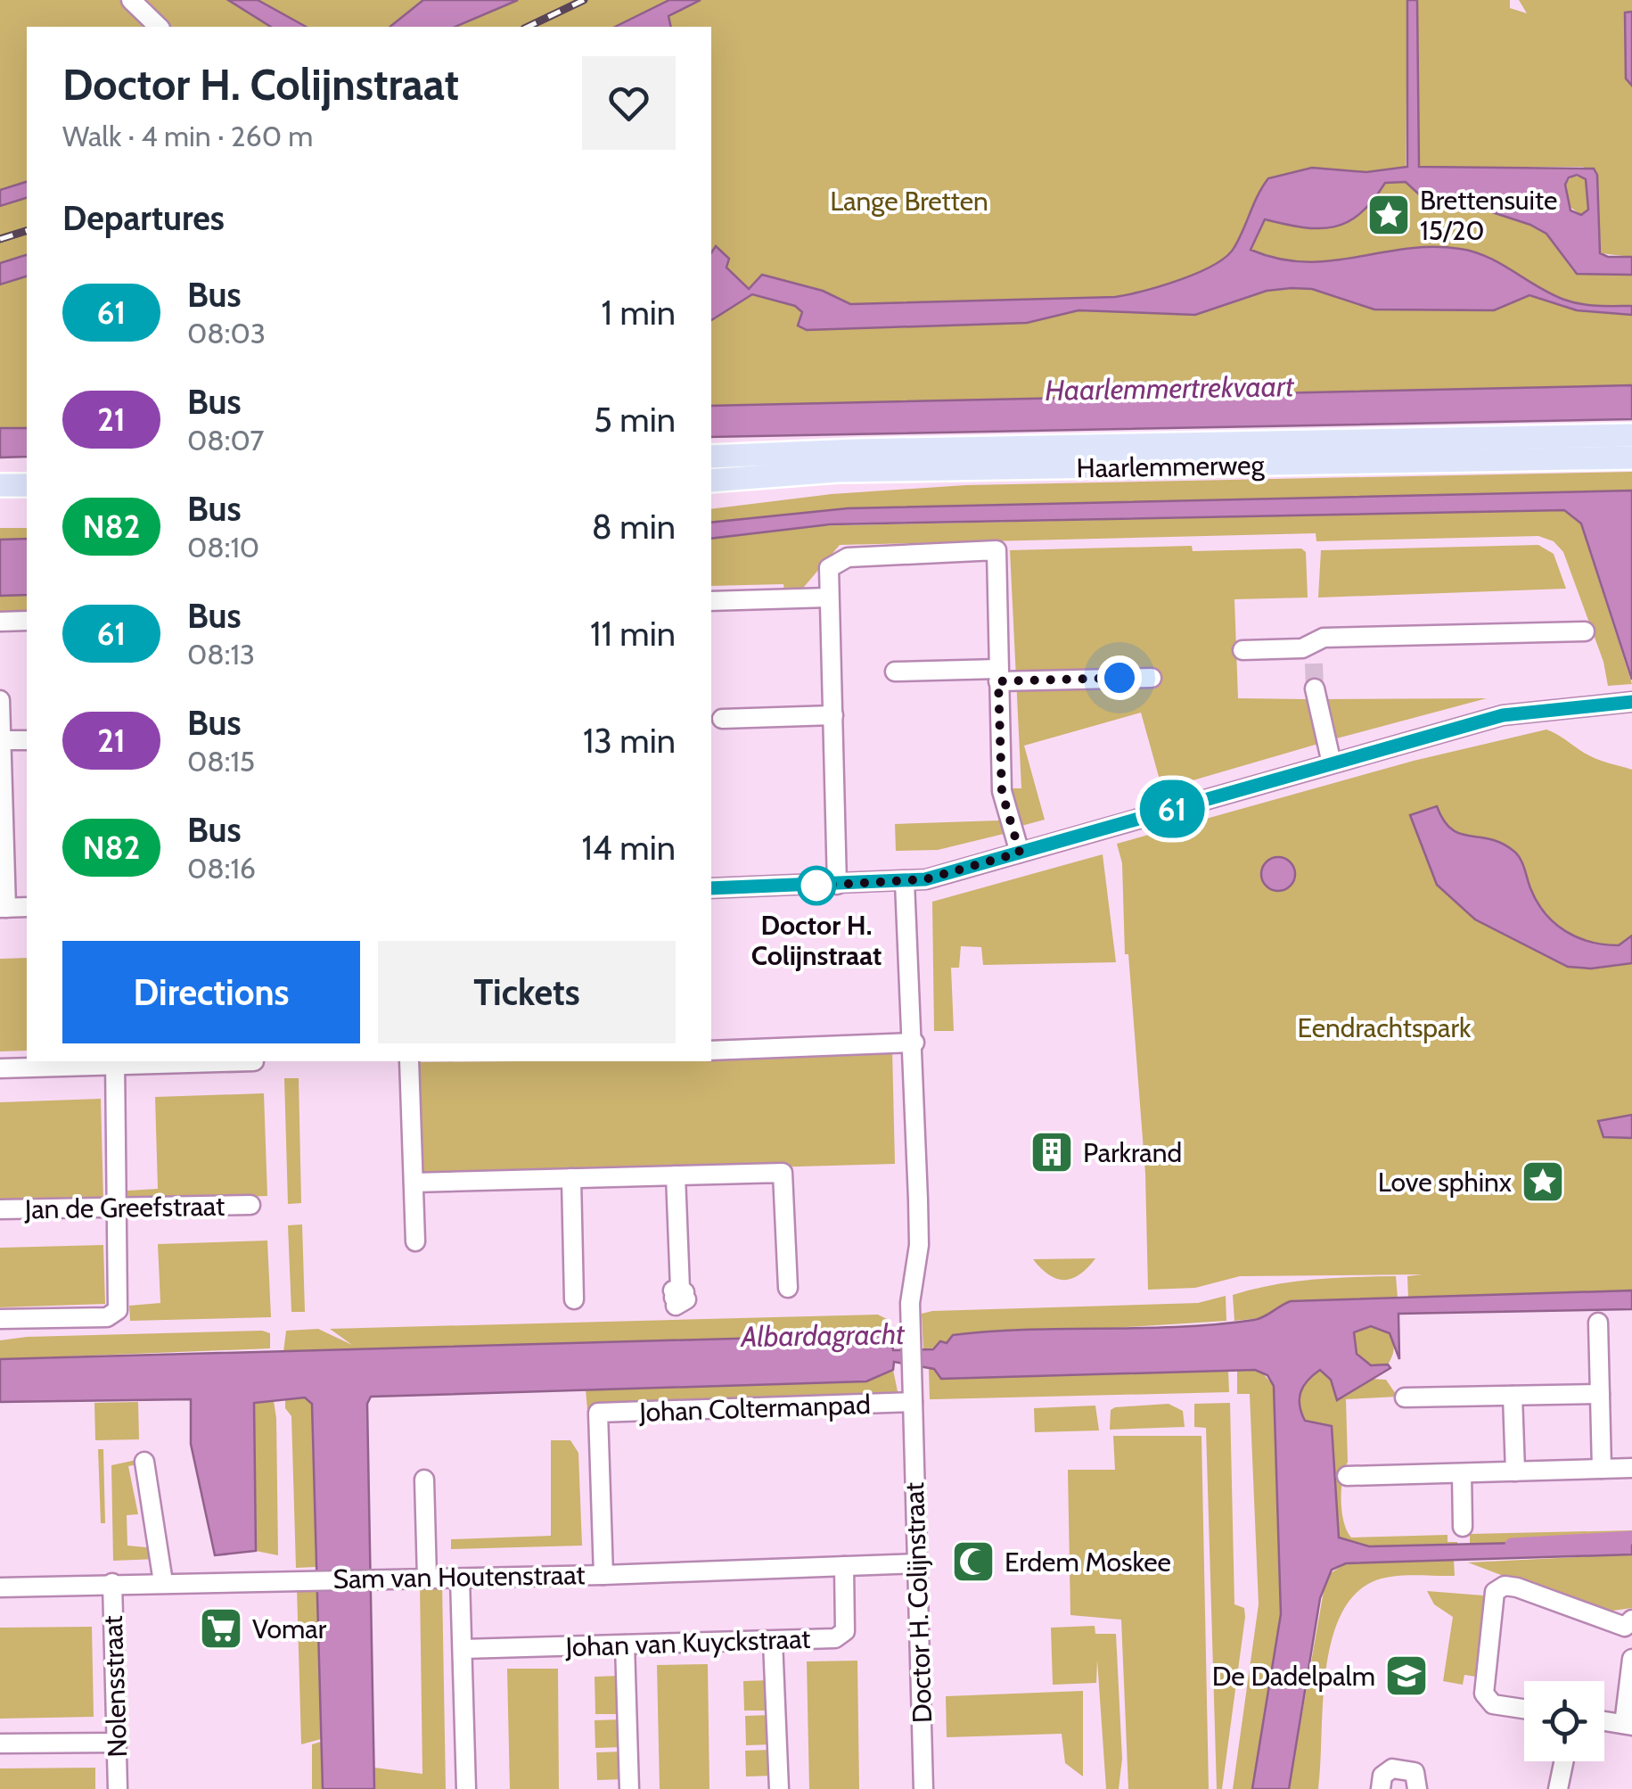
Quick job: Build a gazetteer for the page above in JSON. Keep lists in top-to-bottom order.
{
  "streets": {
    "main road": ["Haarlemmerweg"],
    "street": [
      "Jan de Greefstraat",
      "Johan Coltermanpad",
      "Sam van Houtenstraat",
      "Doctor H. Colijnstraat",
      "Johan van Kuyckstraat",
      "Nolensstraat"
    ]
  },
  "crossings": [
    ["Johan Coltermanpad", "Sam van Houtenstraat"],
    ["Johan Coltermanpad", "Doctor H. Colijnstraat"],
    ["Sam van Houtenstraat", "Doctor H. Colijnstraat"],
    ["Sam van Houtenstraat", "Johan van Kuyckstraat"],
    ["Sam van Houtenstraat", "Nolensstraat"]
  ],
  "water": ["Haarlemmertrekvaart", "Albardagracht"],
  "parks": ["Lange Bretten", "Eendrachtspark"],
  "places": {
    "place": ["Brettensuite 15/20", "Love sphinx"],
    "other": ["Doctor H. Colijnstraat"],
    "building": ["Parkrand"],
    "mosque": ["Erdem Moskee"],
    "supermarket": ["Vomar"],
    "school or university": ["De Dadelpalm"]
  },
  "lines": ["bus line 61"],
  "page": {
    "on_map": "61",
    "heading": [
      ["Doctor H. Colijnstraat", "Walk · 4 min · 260 m"],
      "Departures"
    ],
    "list": [
      {
        "mark": "61",
        "name": "Bus",
        "note": "08:03",
        "value": "1 min"
      },
      {
        "mark": "21",
        "name": "Bus",
        "note": "08:07",
        "value": "5 min"
      },
      {
        "mark": "N82",
        "name": "Bus",
        "note": "08:10",
        "value": "8 min"
      },
      {
        "mark": "61",
        "name": "Bus",
        "note": "08:13",
        "value": "11 min"
      },
      {
        "mark": "21",
        "name": "Bus",
        "note": "08:15",
        "value": "13 min"
      },
      {
        "mark": "N82",
        "name": "Bus",
        "note": "08:16",
        "value": "14 min"
      }
    ],
    "buttons": ["Directions", "Tickets"]
  }
}
